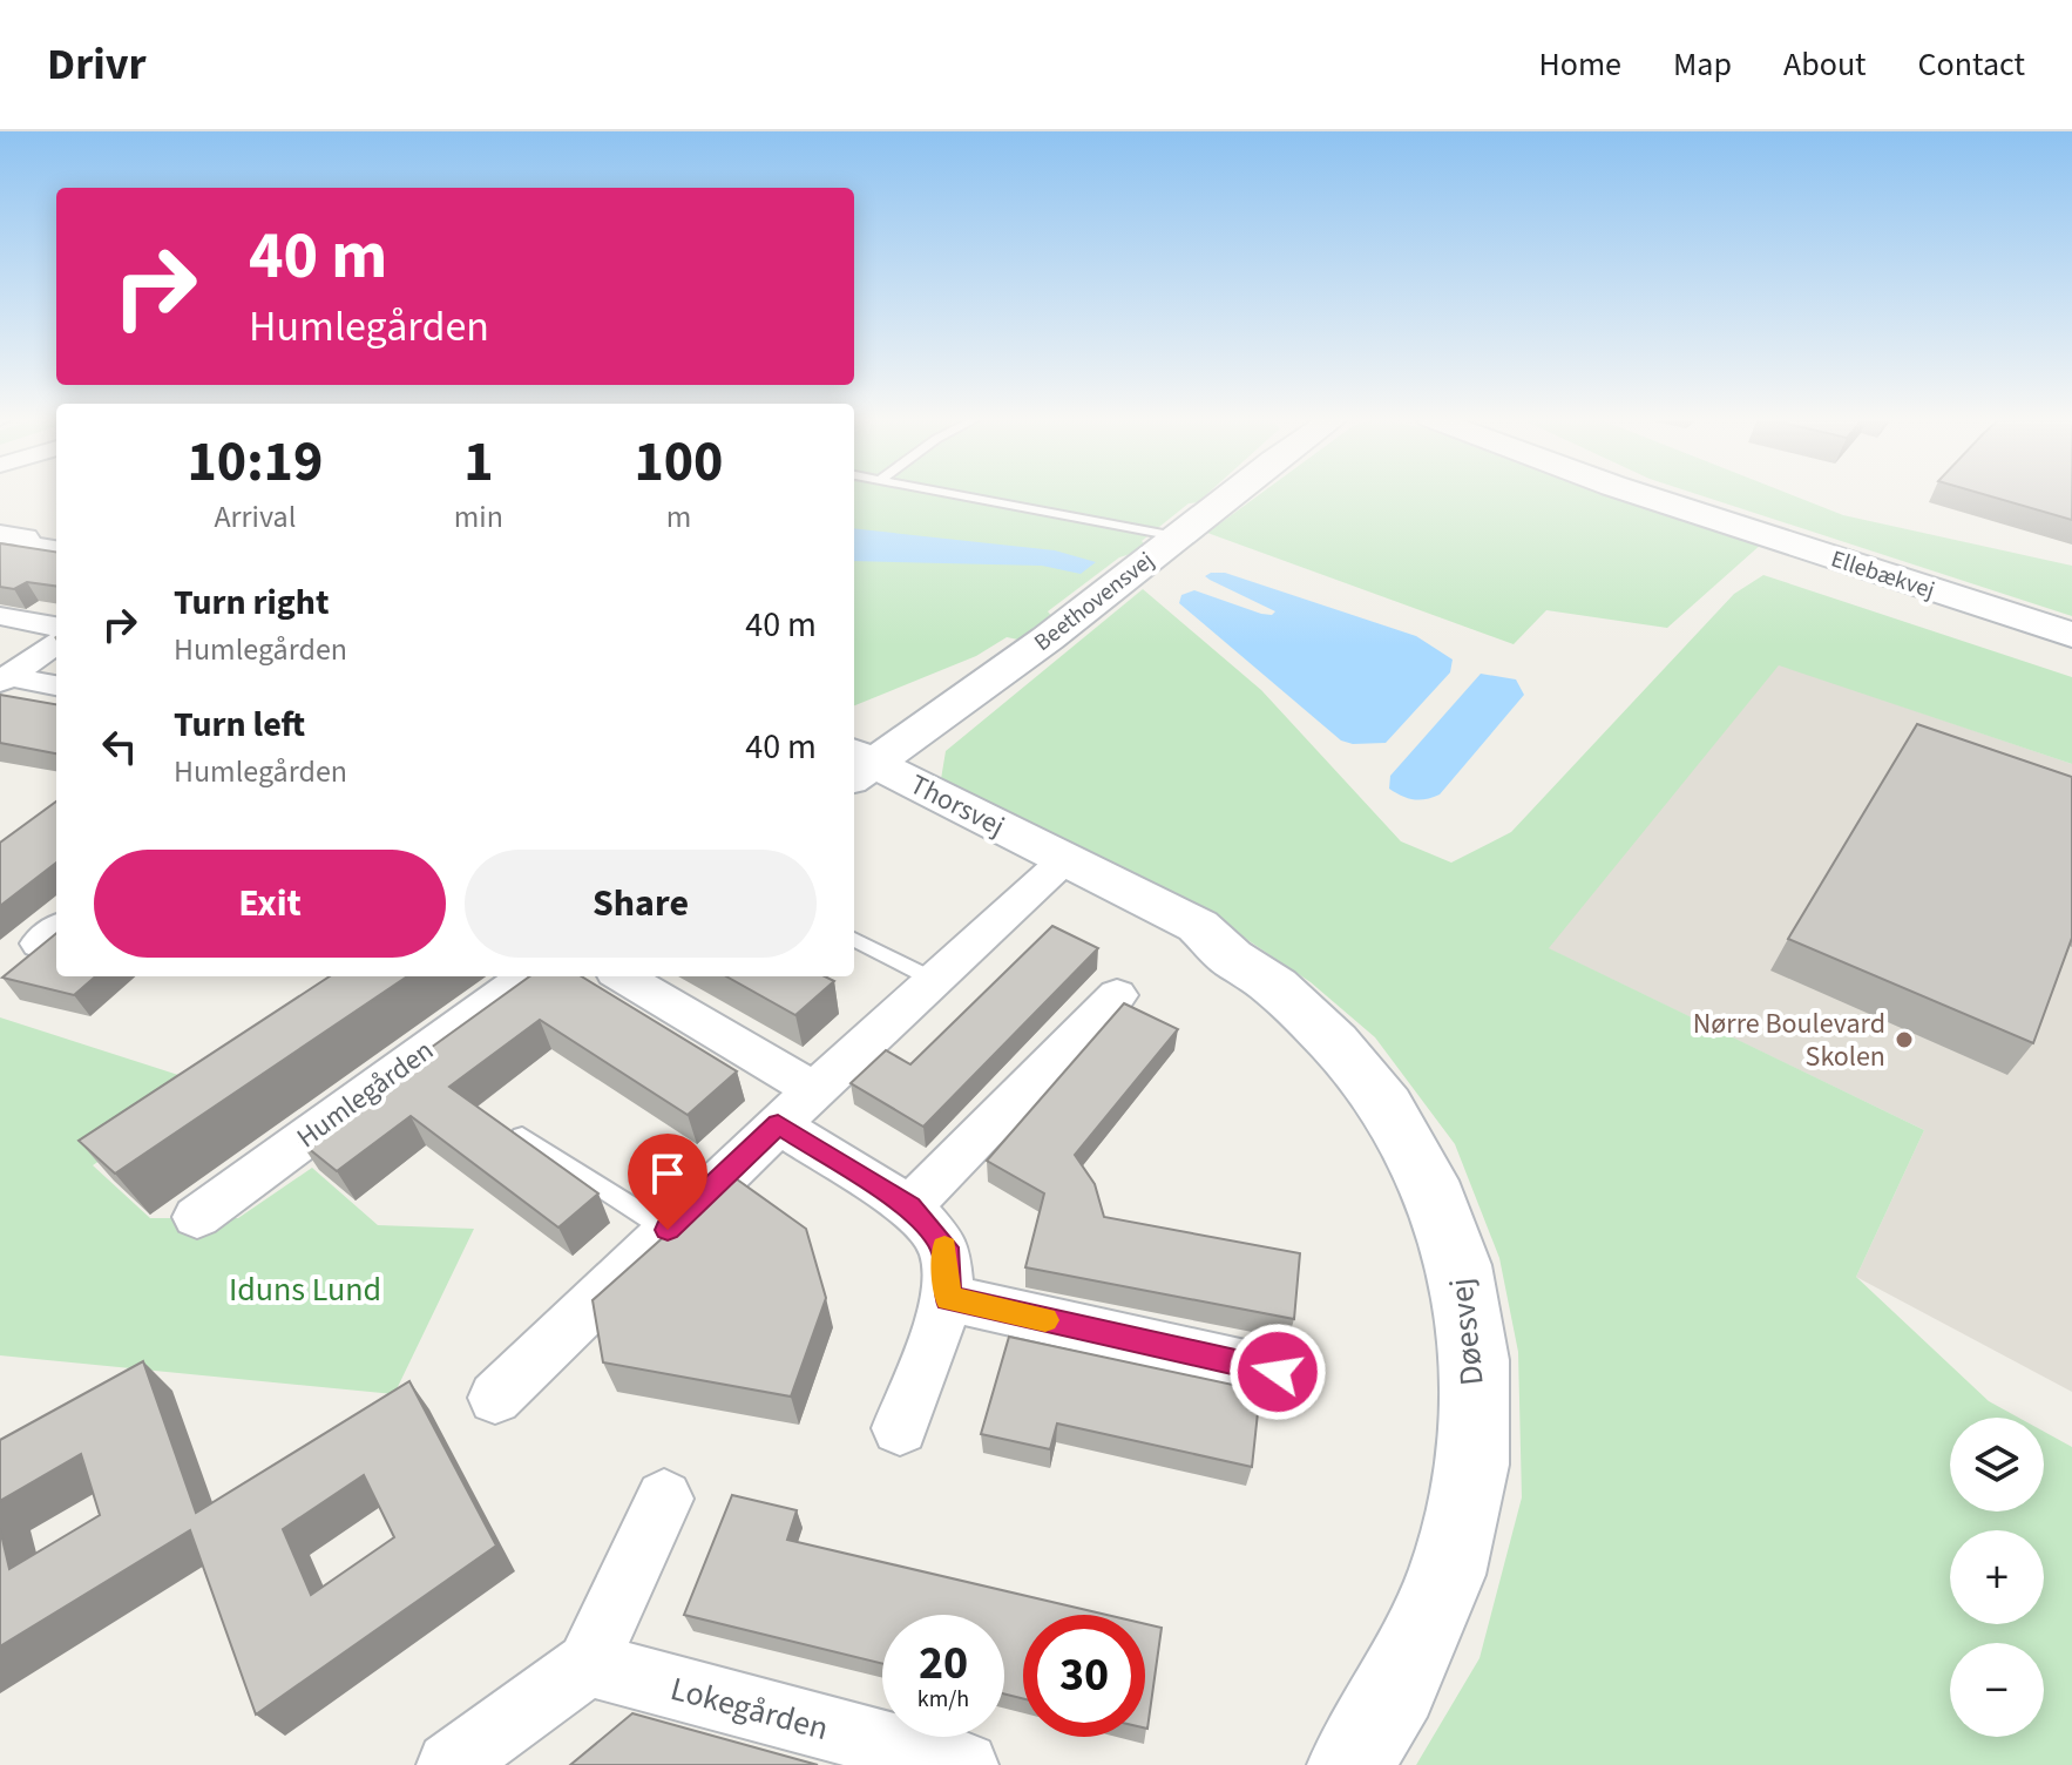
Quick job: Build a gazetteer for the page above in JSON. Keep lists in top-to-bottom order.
{
  "streets": {
    "street": [
      "Ellebækvej",
      "Beethovensvej",
      "Thorsvej",
      "Humlegården",
      "Døesvej",
      "Lokegården"
    ]
  },
  "crossings": [
    ["Beethovensvej", "Thorsvej"],
    ["Thorsvej", "Døesvej"]
  ],
  "parks": ["Iduns Lund"],
  "places": ["Nørre Boulevard Skolen"],
  "page": {
    "header": "Drivr",
    "nav": [
      "Home",
      "Map",
      "About",
      "Contact"
    ],
    "turn": ["40 m", "Humlegården"],
    "eta": [
      "10:19",
      "Arrival",
      "1",
      "min",
      "100",
      "m"
    ],
    "list": [
      {
        "name": "Turn right",
        "note": "Humlegården",
        "value": "40 m"
      },
      {
        "name": "Turn left",
        "note": "Humlegården",
        "value": "40 m"
      }
    ],
    "buttons": ["Exit", "Share"],
    "map_buttons": ["+", "−"],
    "speed": "20 km/h",
    "limit": "30"
  }
}
